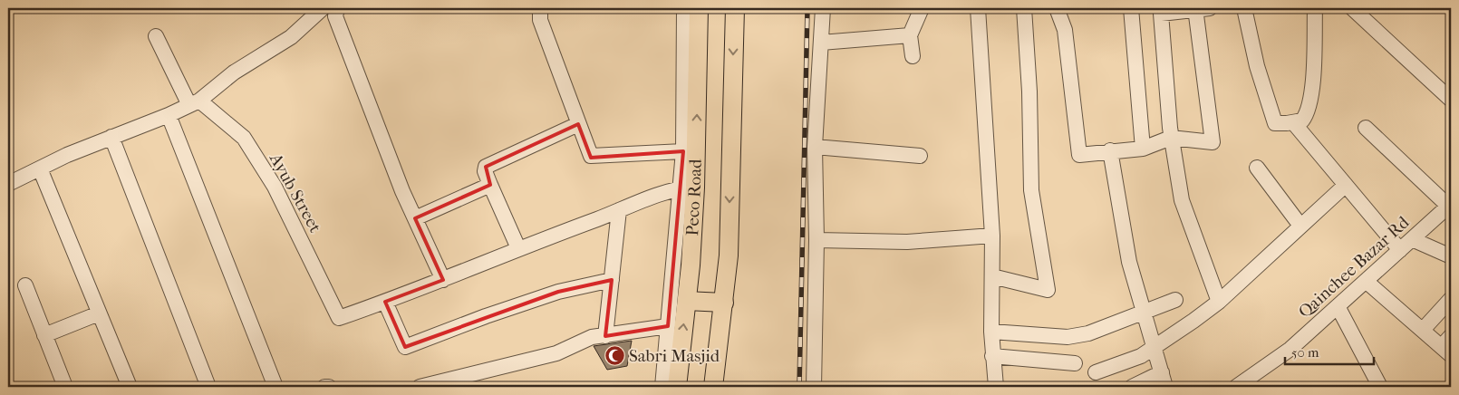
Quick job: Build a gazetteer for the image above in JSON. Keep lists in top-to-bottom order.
{
  "streets": {
    "main road": ["Peco Road"],
    "street": ["Ayub Street", "Qainchee Bazar Rd"]
  },
  "places": {
    "mosque": ["Sabri Masjid"]
  },
  "scale_bar": "50 m"
}
